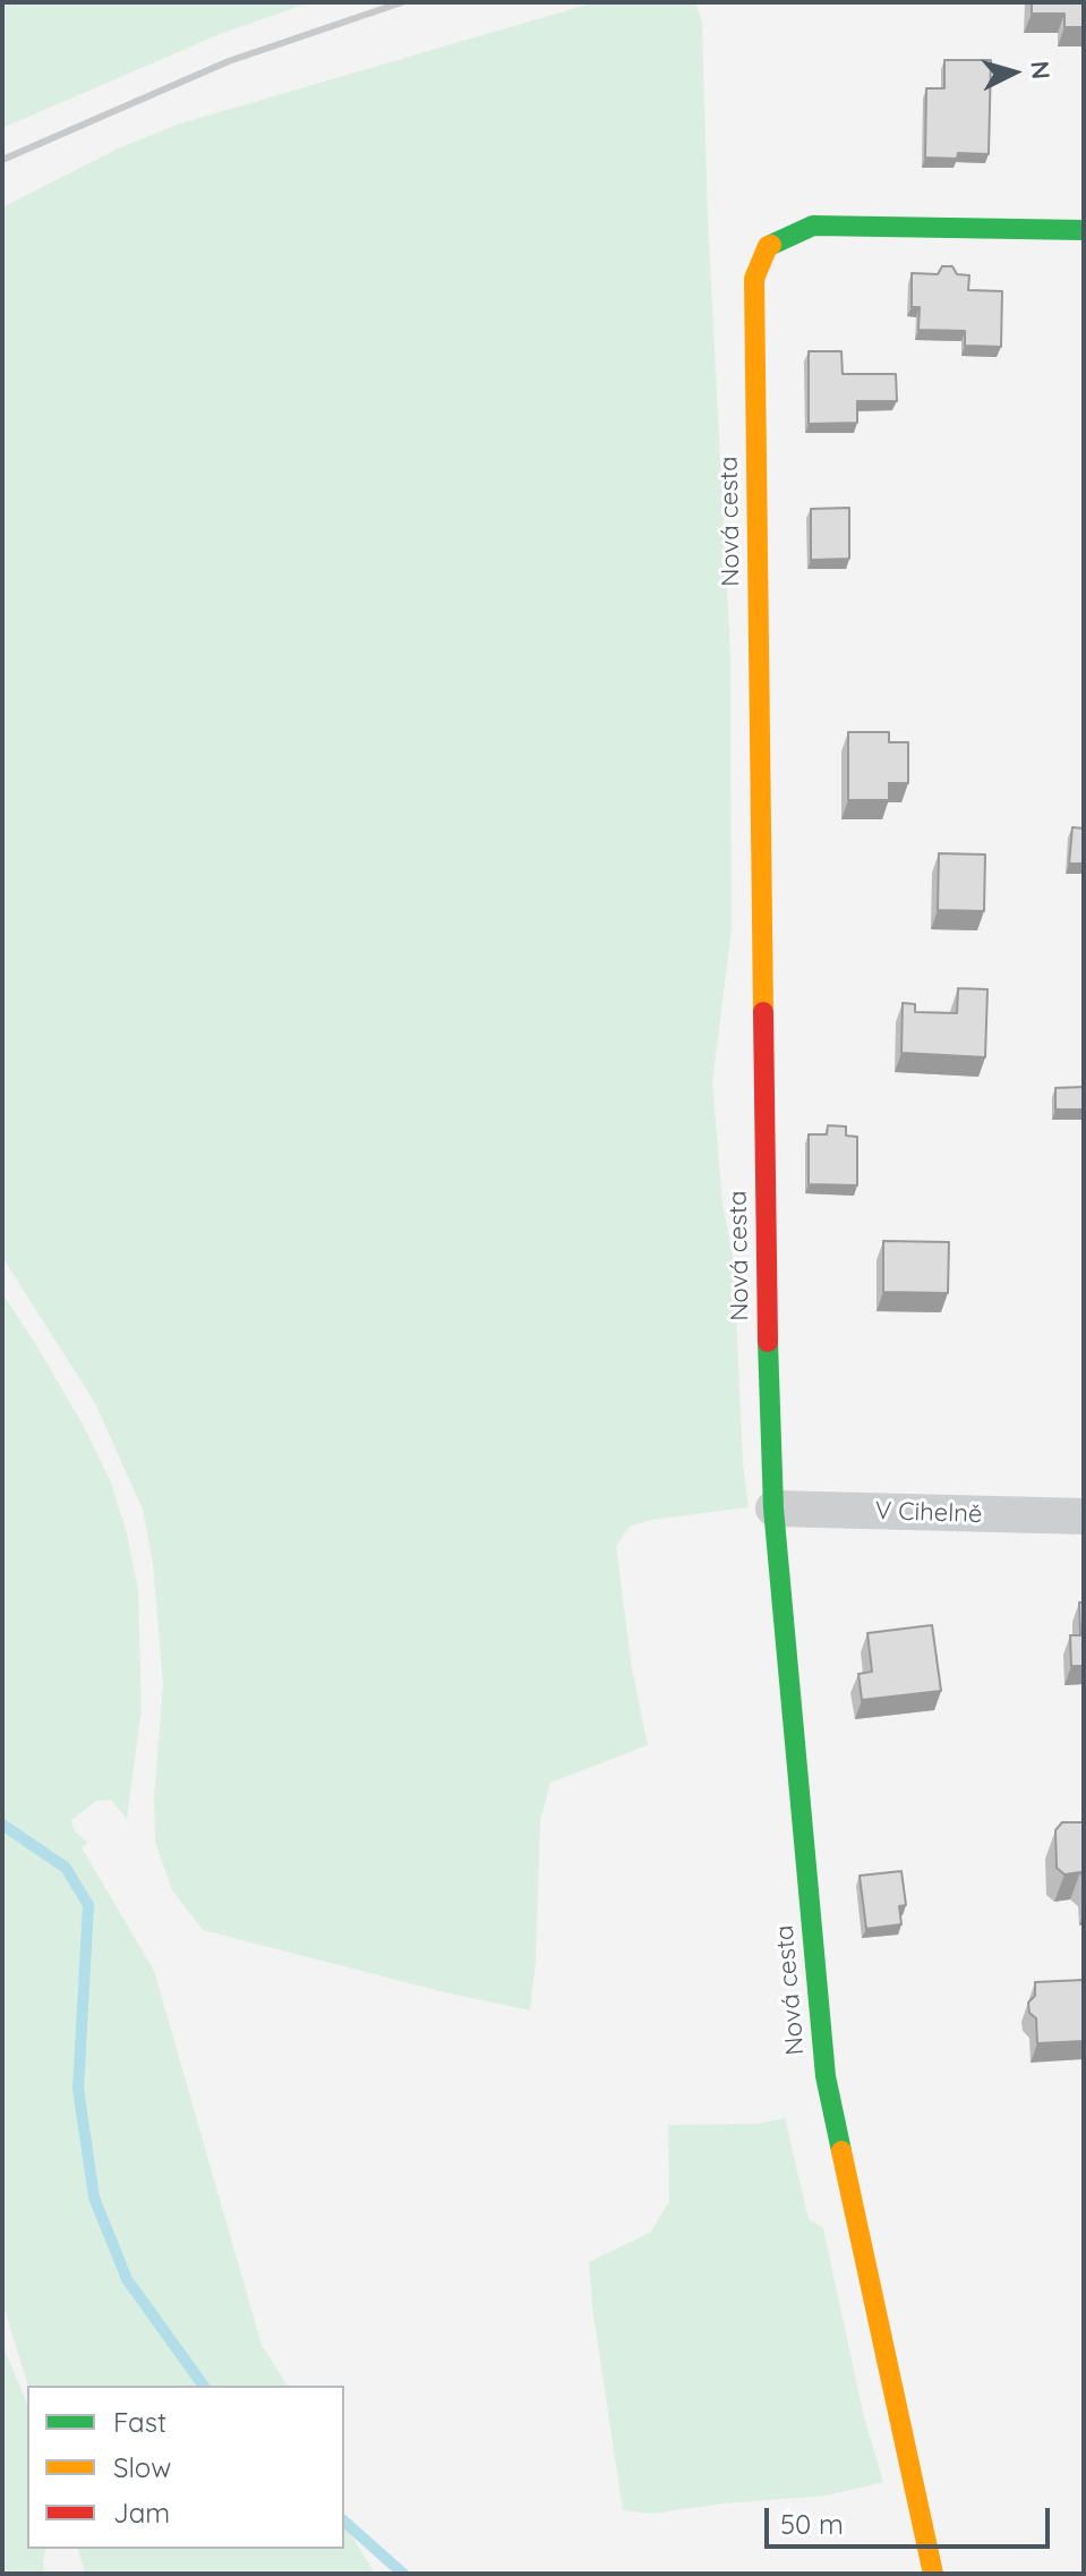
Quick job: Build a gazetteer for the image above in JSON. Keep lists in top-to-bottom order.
{
  "streets": {
    "street": ["Nová cesta", "V Cihelně"]
  },
  "crossings": [
    ["Nová cesta", "V Cihelně"]
  ],
  "legend": ["Fast", "Slow", "Jam"],
  "scale_bar": "50 m",
  "north": "right"
}
